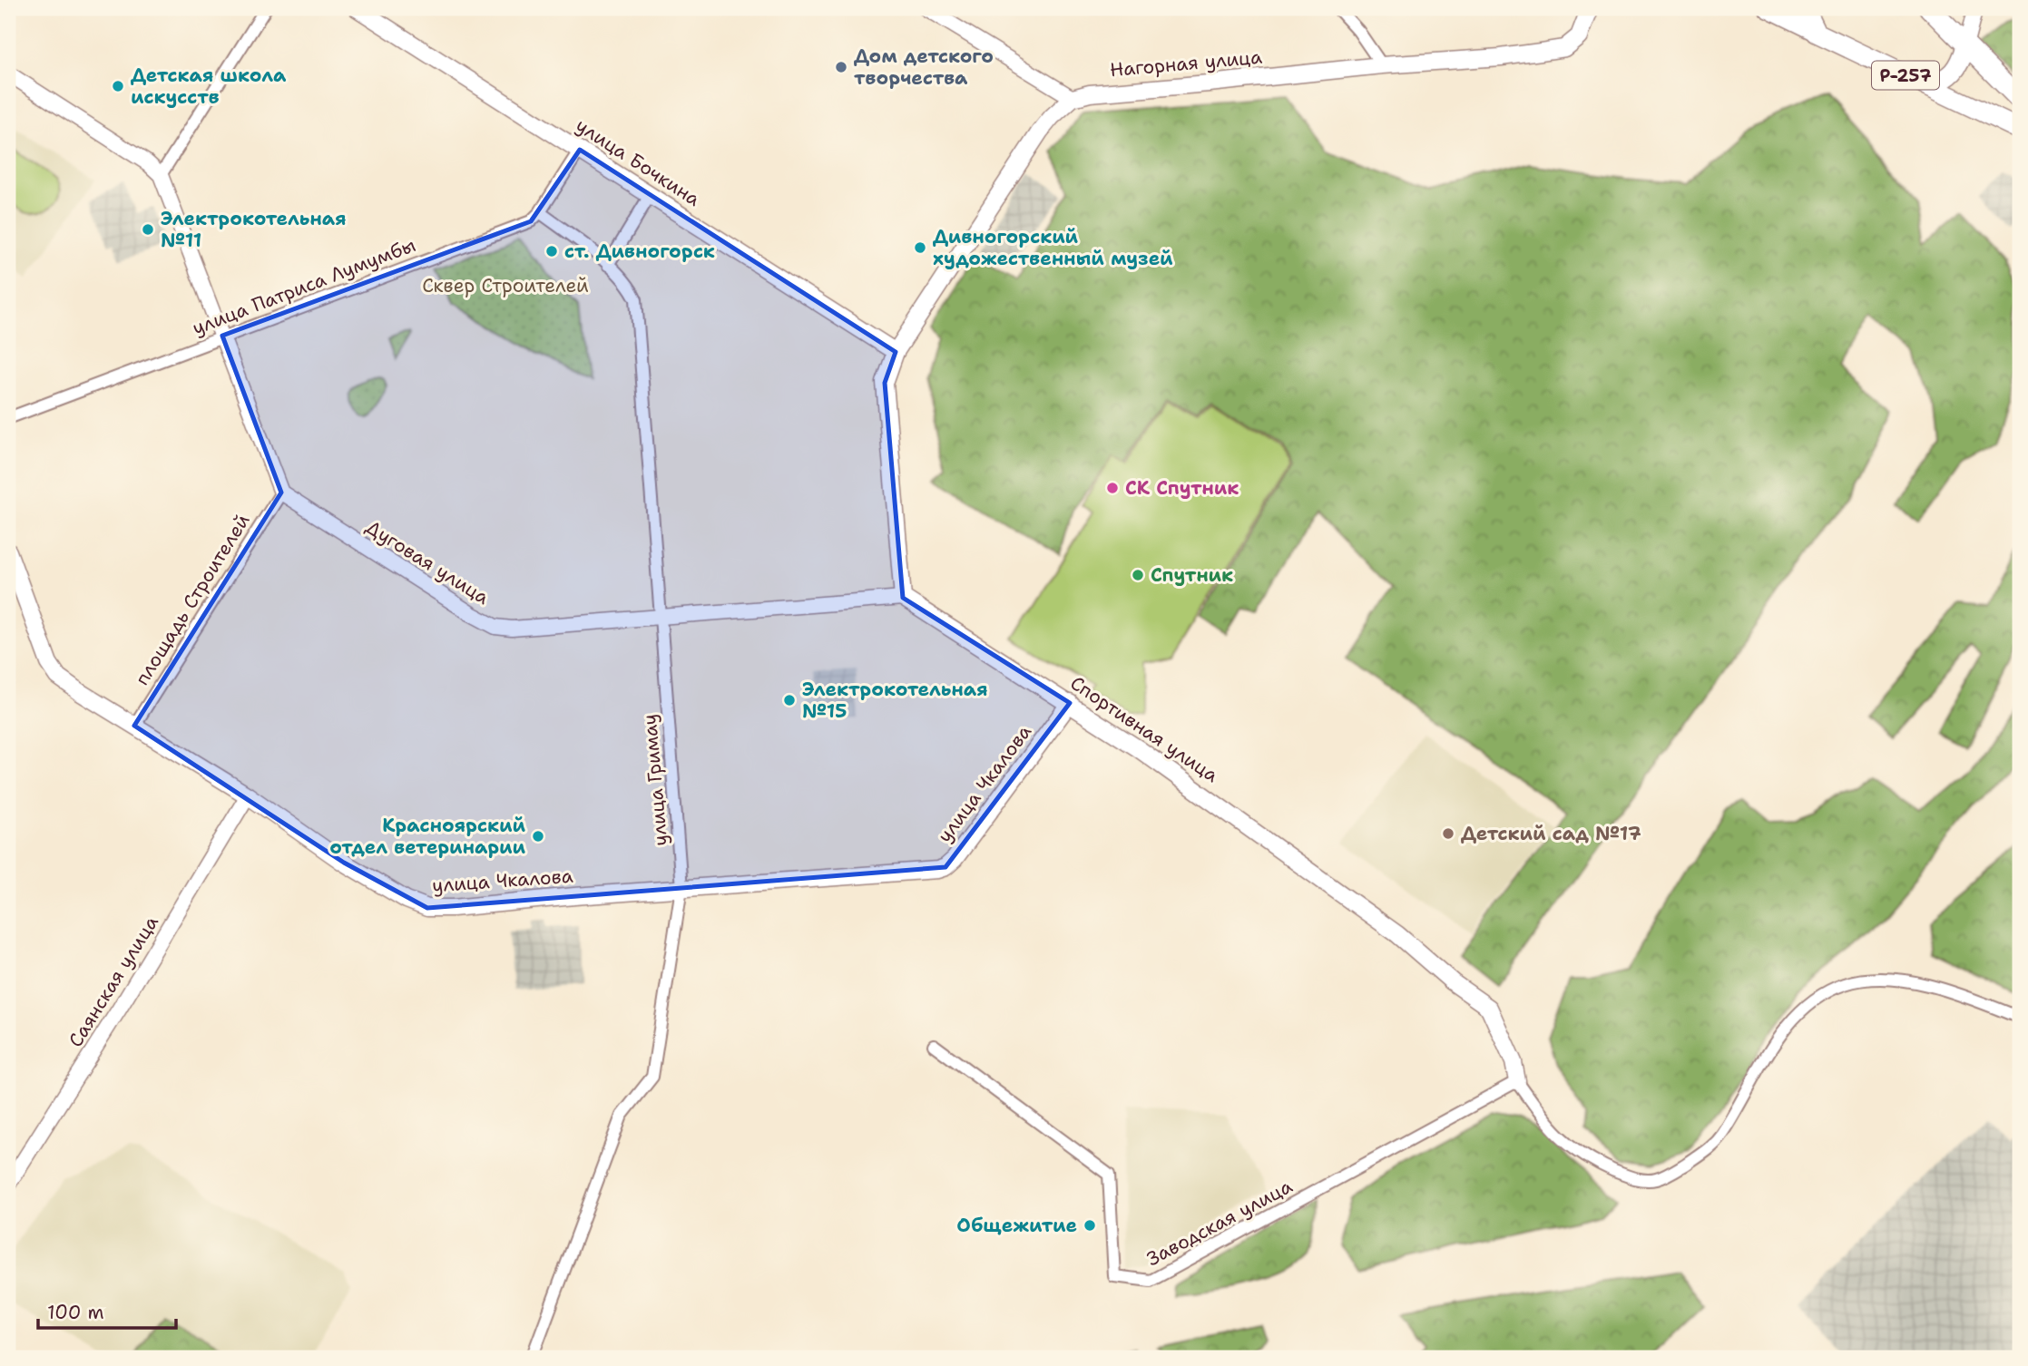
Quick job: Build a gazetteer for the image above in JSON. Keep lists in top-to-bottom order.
{
  "streets": {
    "highway": ["Р-257"],
    "main road": [
      "Нагорная улица",
      "улица Бочкина",
      "Спортивная улица",
      "улица Чкалова"
    ],
    "street": [
      "улица Патриса Лумумбы",
      "Дуговая улица",
      "площадь Строителей",
      "улица Гримау",
      "Саянская улица",
      "Заводская улица"
    ]
  },
  "crossings": [
    ["улица Бочкина", "улица Патриса Лумумбы"],
    ["улица Патриса Лумумбы", "улица Гримау"],
    ["Дуговая улица", "площадь Строителей"],
    ["Дуговая улица", "Спортивная улица"],
    ["Дуговая улица", "улица Гримау"],
    ["площадь Строителей", "улица Чкалова"],
    ["Спортивная улица", "улица Чкалова"],
    ["Спортивная улица", "Заводская улица"],
    ["улица Гримау", "улица Чкалова"],
    ["улица Чкалова", "Саянская улица"]
  ],
  "parks": ["Сквер Строителей"],
  "places": [
    "Дом детского творчества",
    "Детская школа искусств",
    "Электрокотельная №11",
    "Дивногорский художественный музей",
    "ст. Дивногорск",
    "СК Спутник",
    "Спутник",
    "Электрокотельная №15",
    "Детский сад №17",
    "Красноярский отдел ветеринарии",
    "Общежитие"
  ],
  "scale_bar": "100 m"
}
